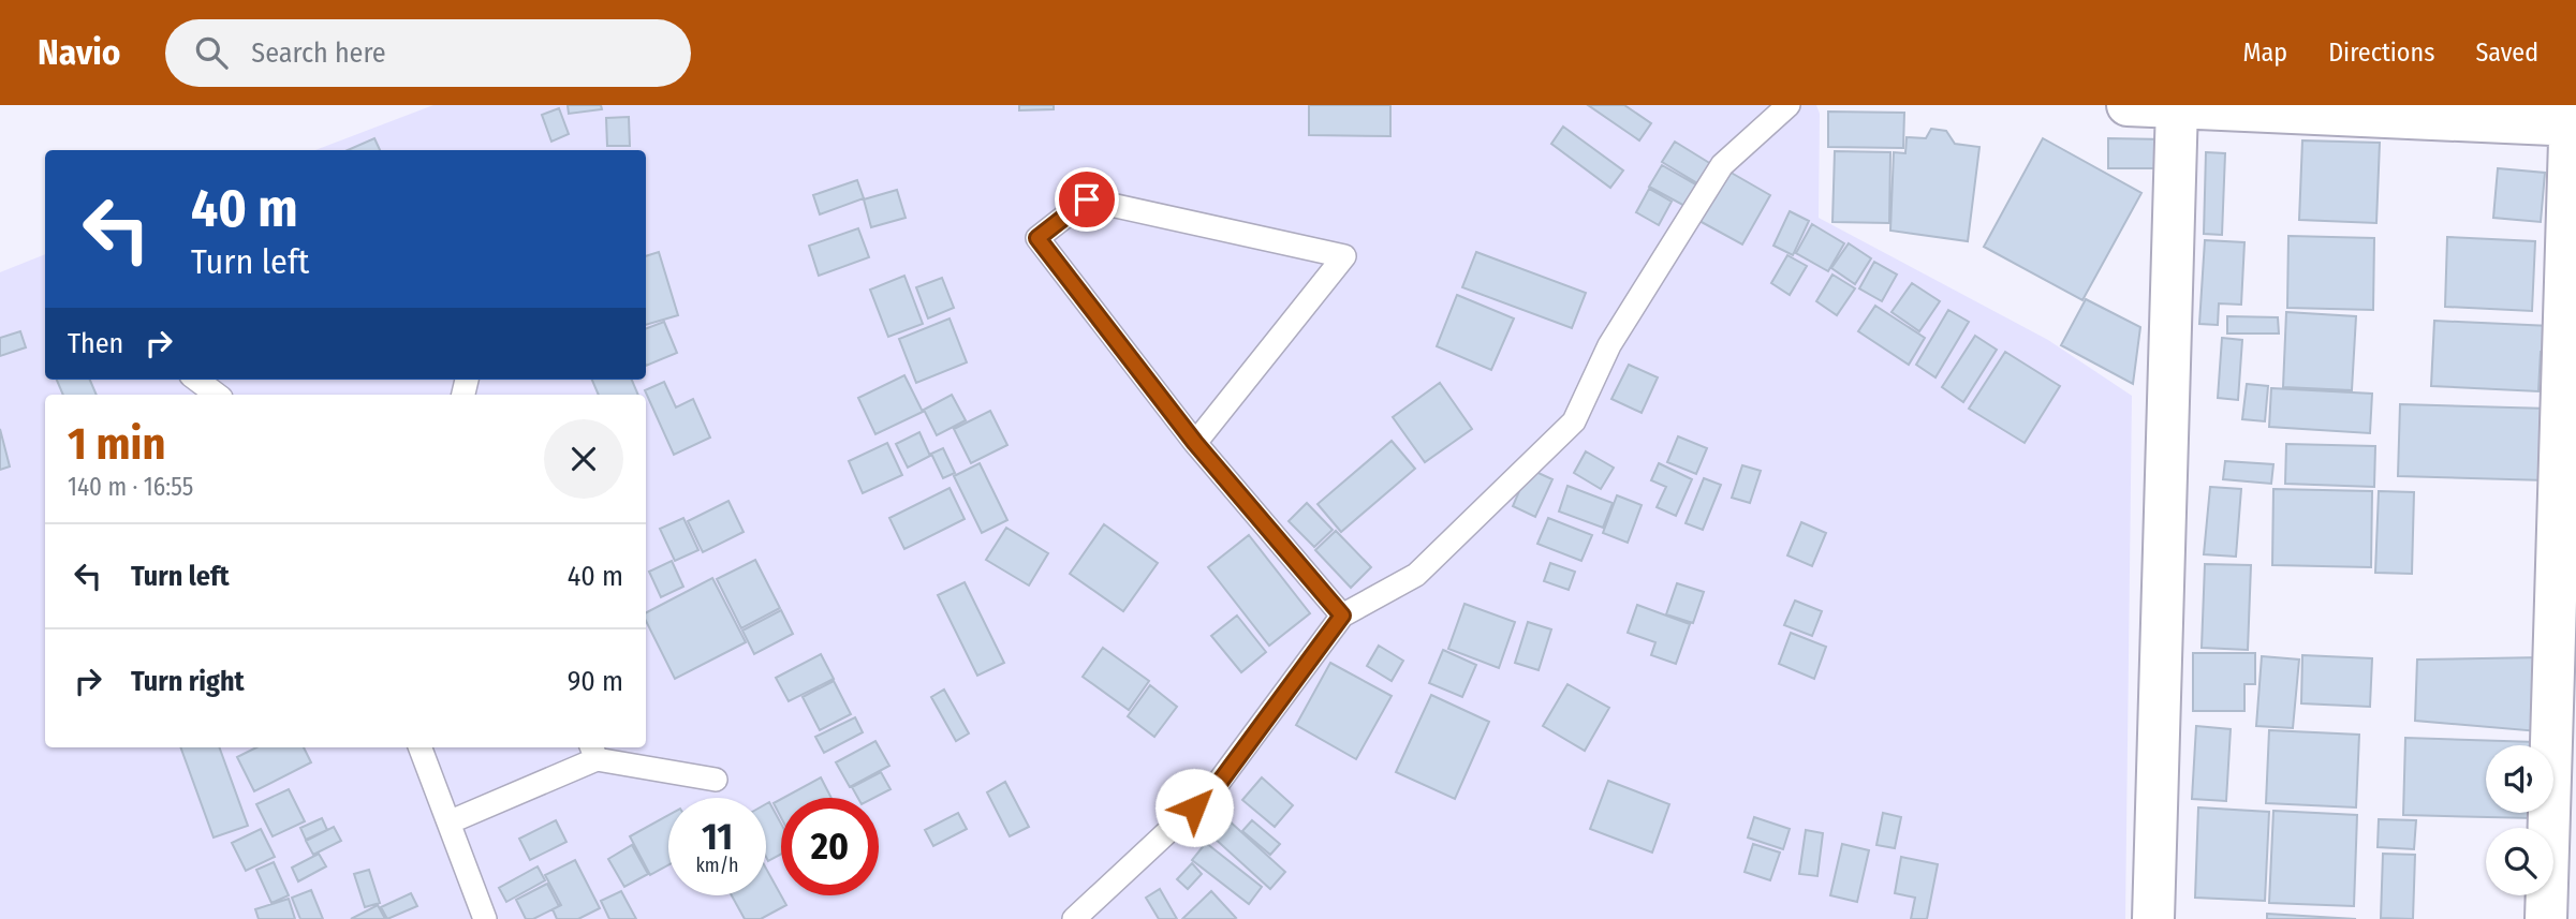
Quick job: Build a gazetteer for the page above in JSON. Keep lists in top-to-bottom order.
{
  "page": {
    "header": "Navio",
    "search": "Search here",
    "nav": ["Map", "Directions", "Saved"],
    "turn": ["40 m", "Turn left"],
    "then": "Then",
    "heading": ["1 min", "140 m · 16:55"],
    "list": [
      {
        "name": "Turn left",
        "value": "40 m"
      },
      {
        "name": "Turn right",
        "value": "90 m"
      }
    ],
    "speed": "11 km/h",
    "limit": "20"
  }
}
